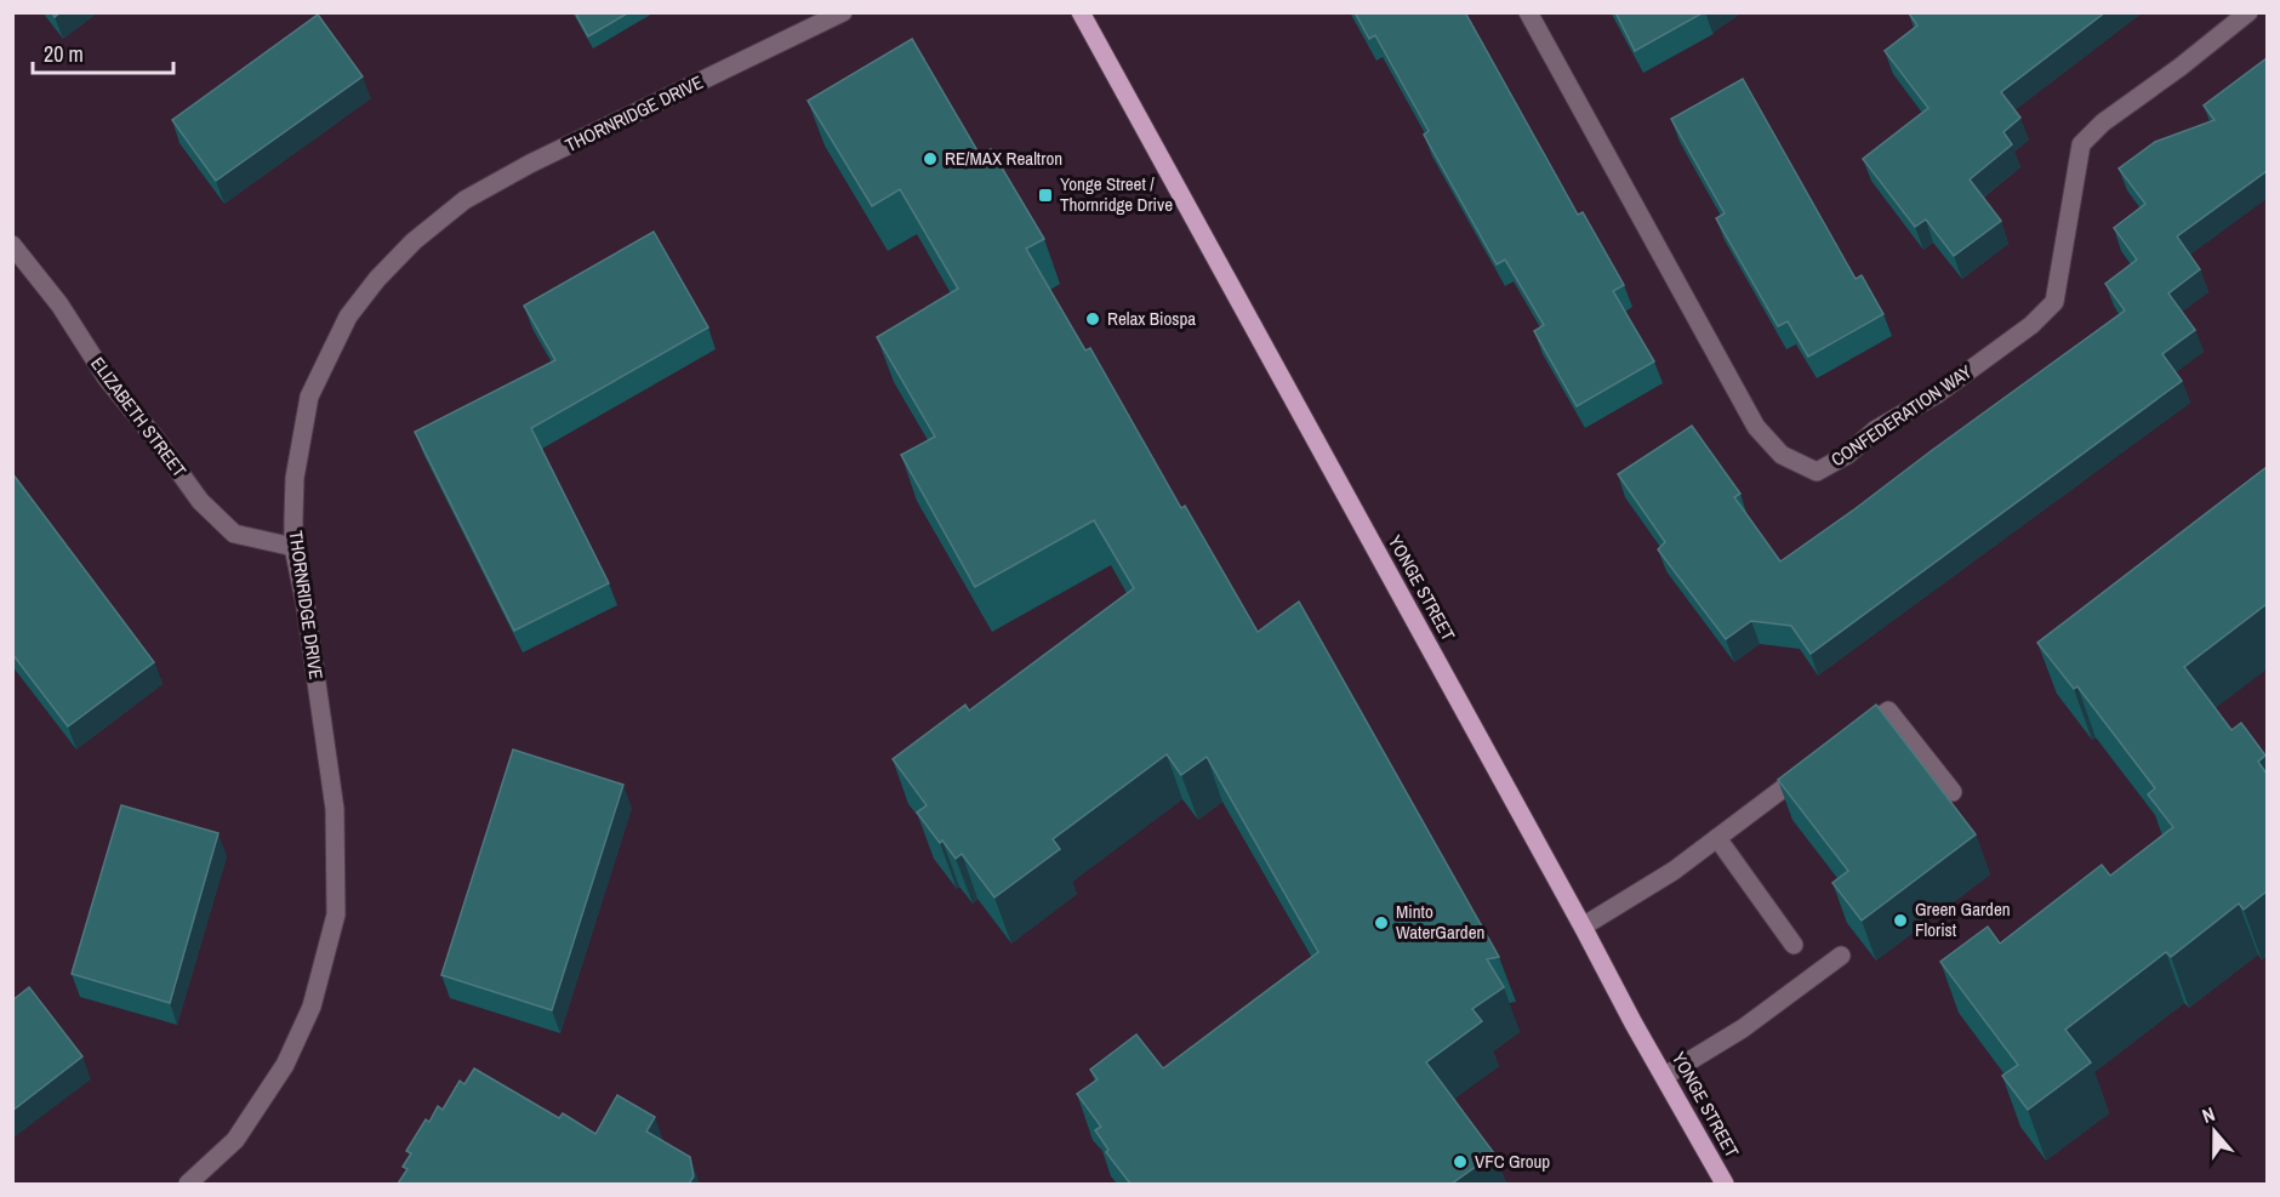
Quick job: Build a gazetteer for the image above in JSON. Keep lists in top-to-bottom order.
{
  "streets": {
    "main road": ["YONGE STREET"],
    "street": ["THORNRIDGE DRIVE", "CONFEDERATION WAY", "ELIZABETH STREET"]
  },
  "crossings": [
    ["THORNRIDGE DRIVE", "ELIZABETH STREET"]
  ],
  "places": {
    "other": [
      "RE/MAX Realtron",
      "Relax Biospa",
      "Green Garden Florist",
      "Minto WaterGarden",
      "VFC Group"
    ],
    "transit": ["Yonge Street / Thornridge Drive"]
  },
  "scale_bar": "20 m",
  "north": "top"
}
